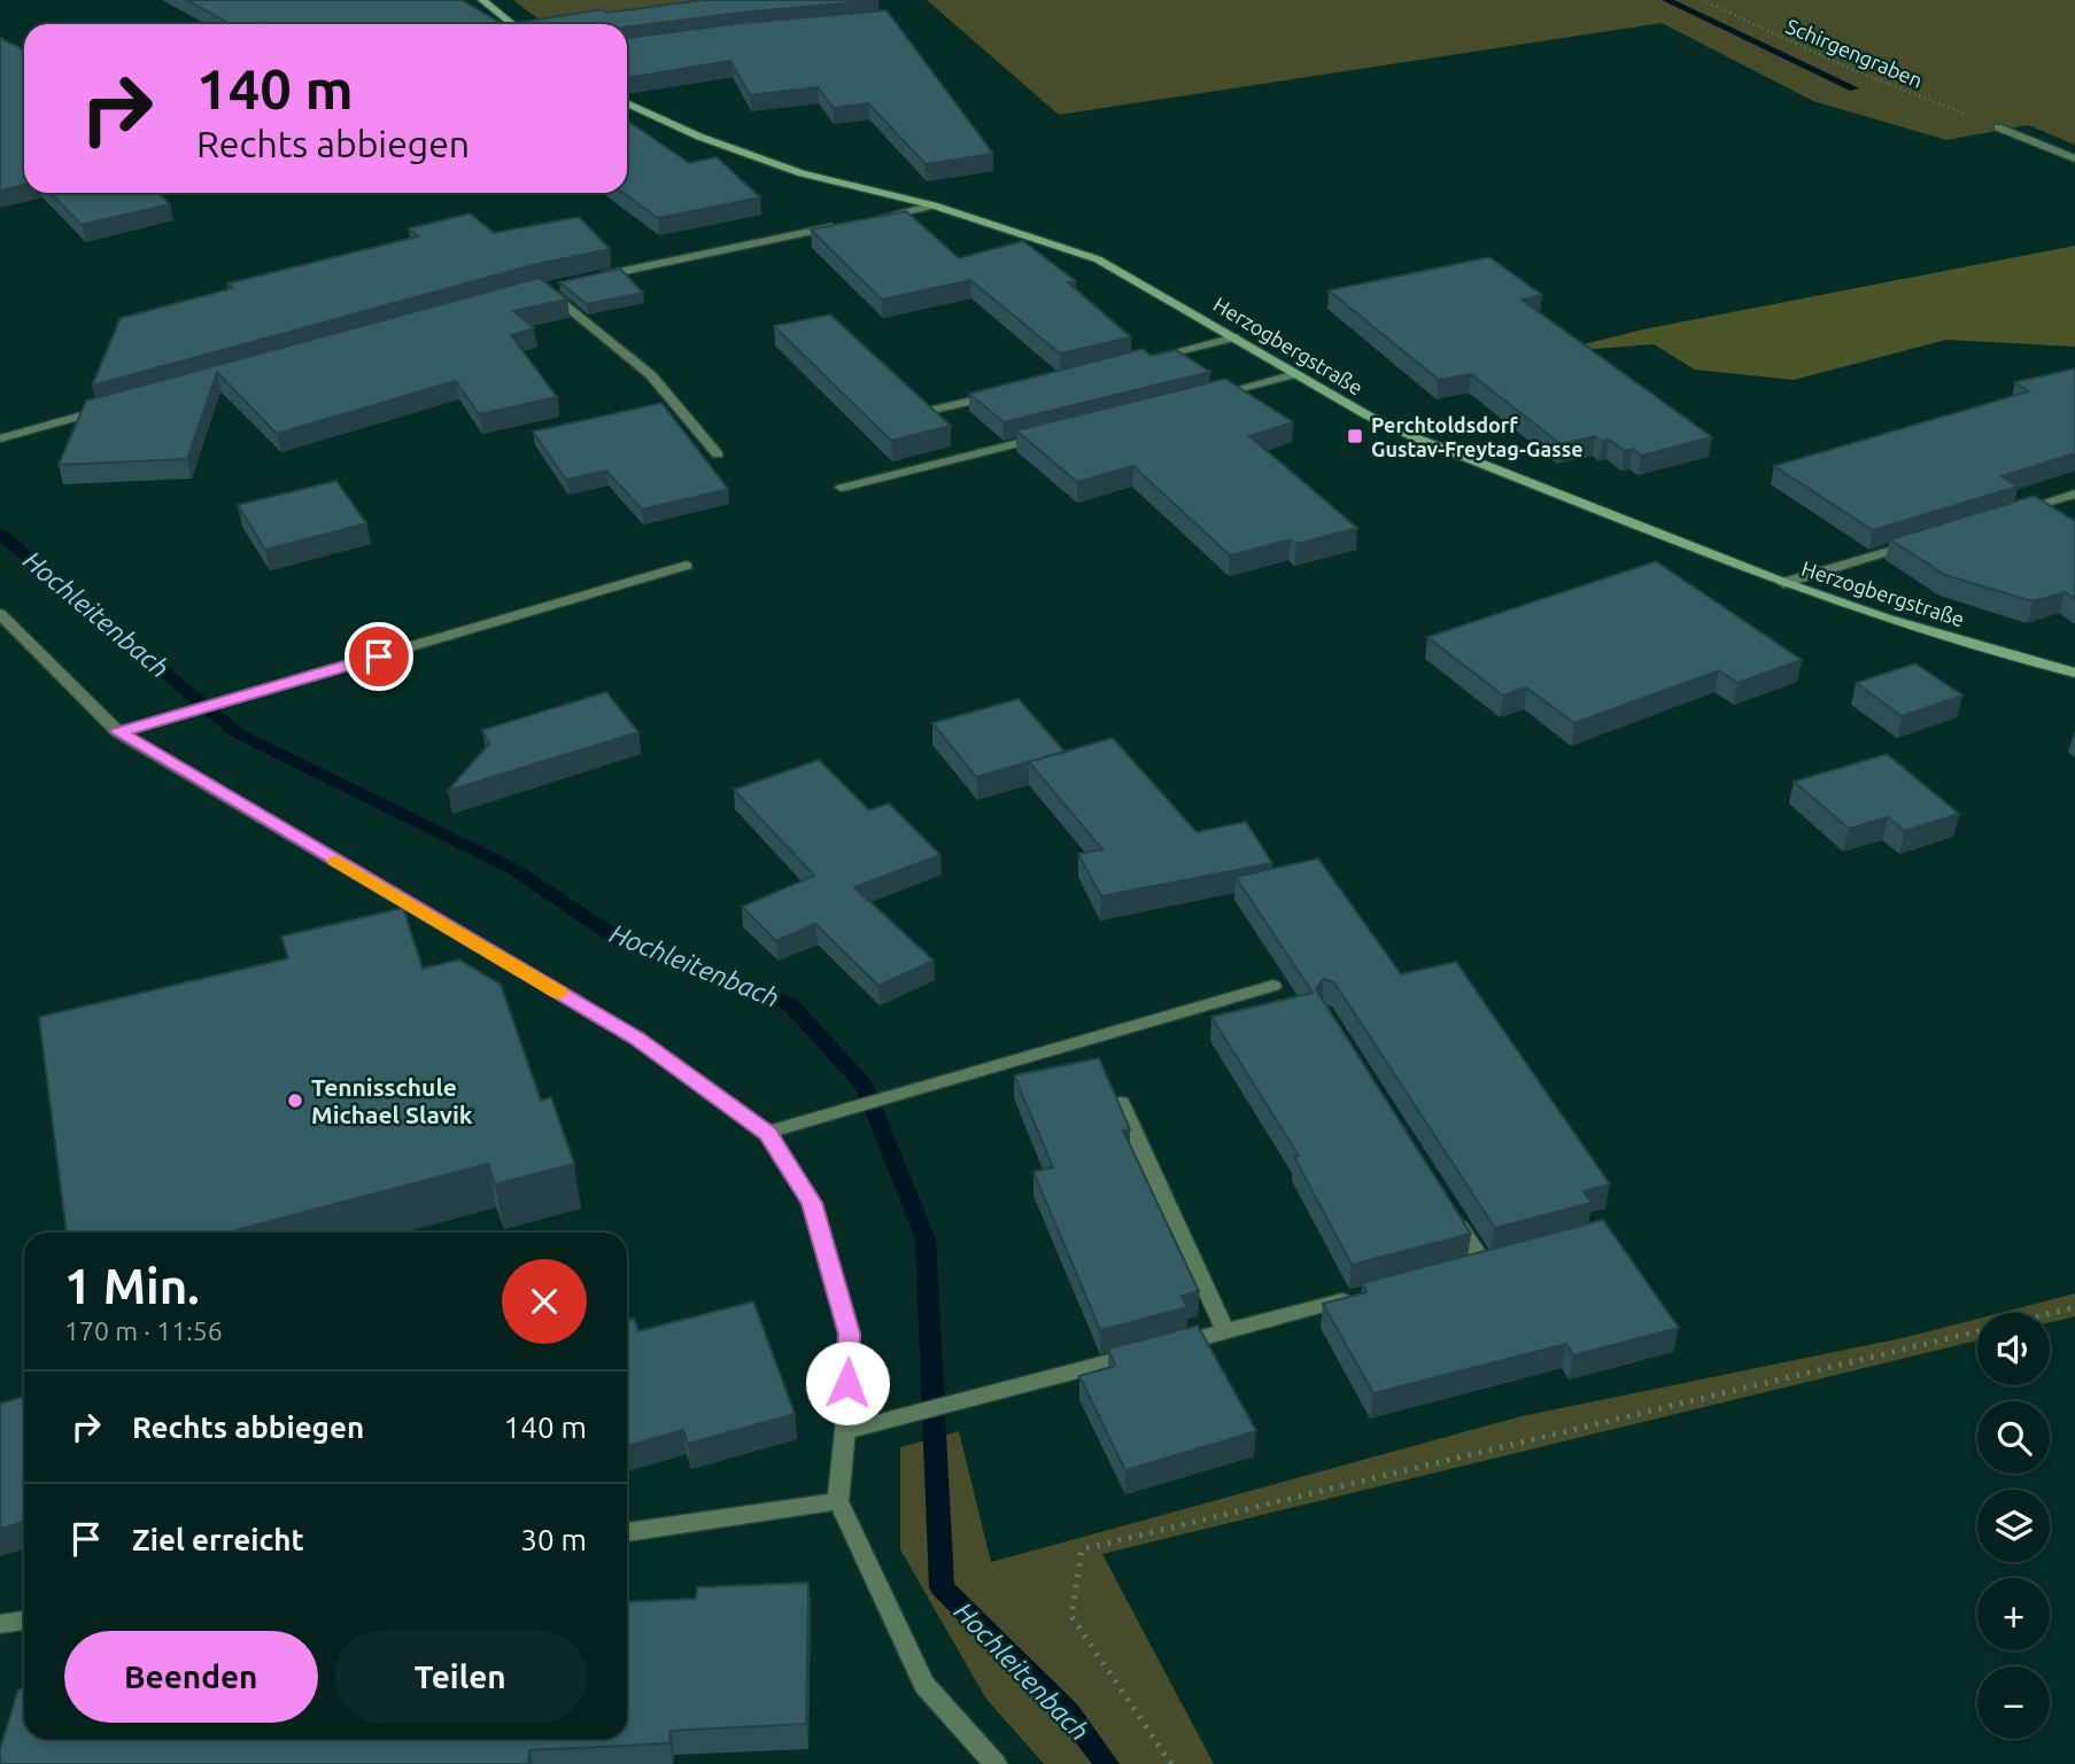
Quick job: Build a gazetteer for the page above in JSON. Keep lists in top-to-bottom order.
{
  "streets": {
    "main road": ["Herzogbergstraße"],
    "path": ["Schirgengraben"]
  },
  "water": ["Hochleitenbach"],
  "places": {
    "transit": ["Perchtoldsdorf Gustav-Freytag-Gasse"],
    "other": ["Tennisschule Michael Slavik"]
  },
  "page": {
    "turn": ["140 m", "Rechts abbiegen"],
    "heading": ["1 Min.", "170 m · 11:56"],
    "map_buttons": ["+", "−"],
    "list": [
      {
        "name": "Rechts abbiegen",
        "value": "140 m"
      },
      {
        "name": "Ziel erreicht",
        "value": "30 m"
      }
    ],
    "buttons": ["Beenden", "Teilen"]
  }
}
